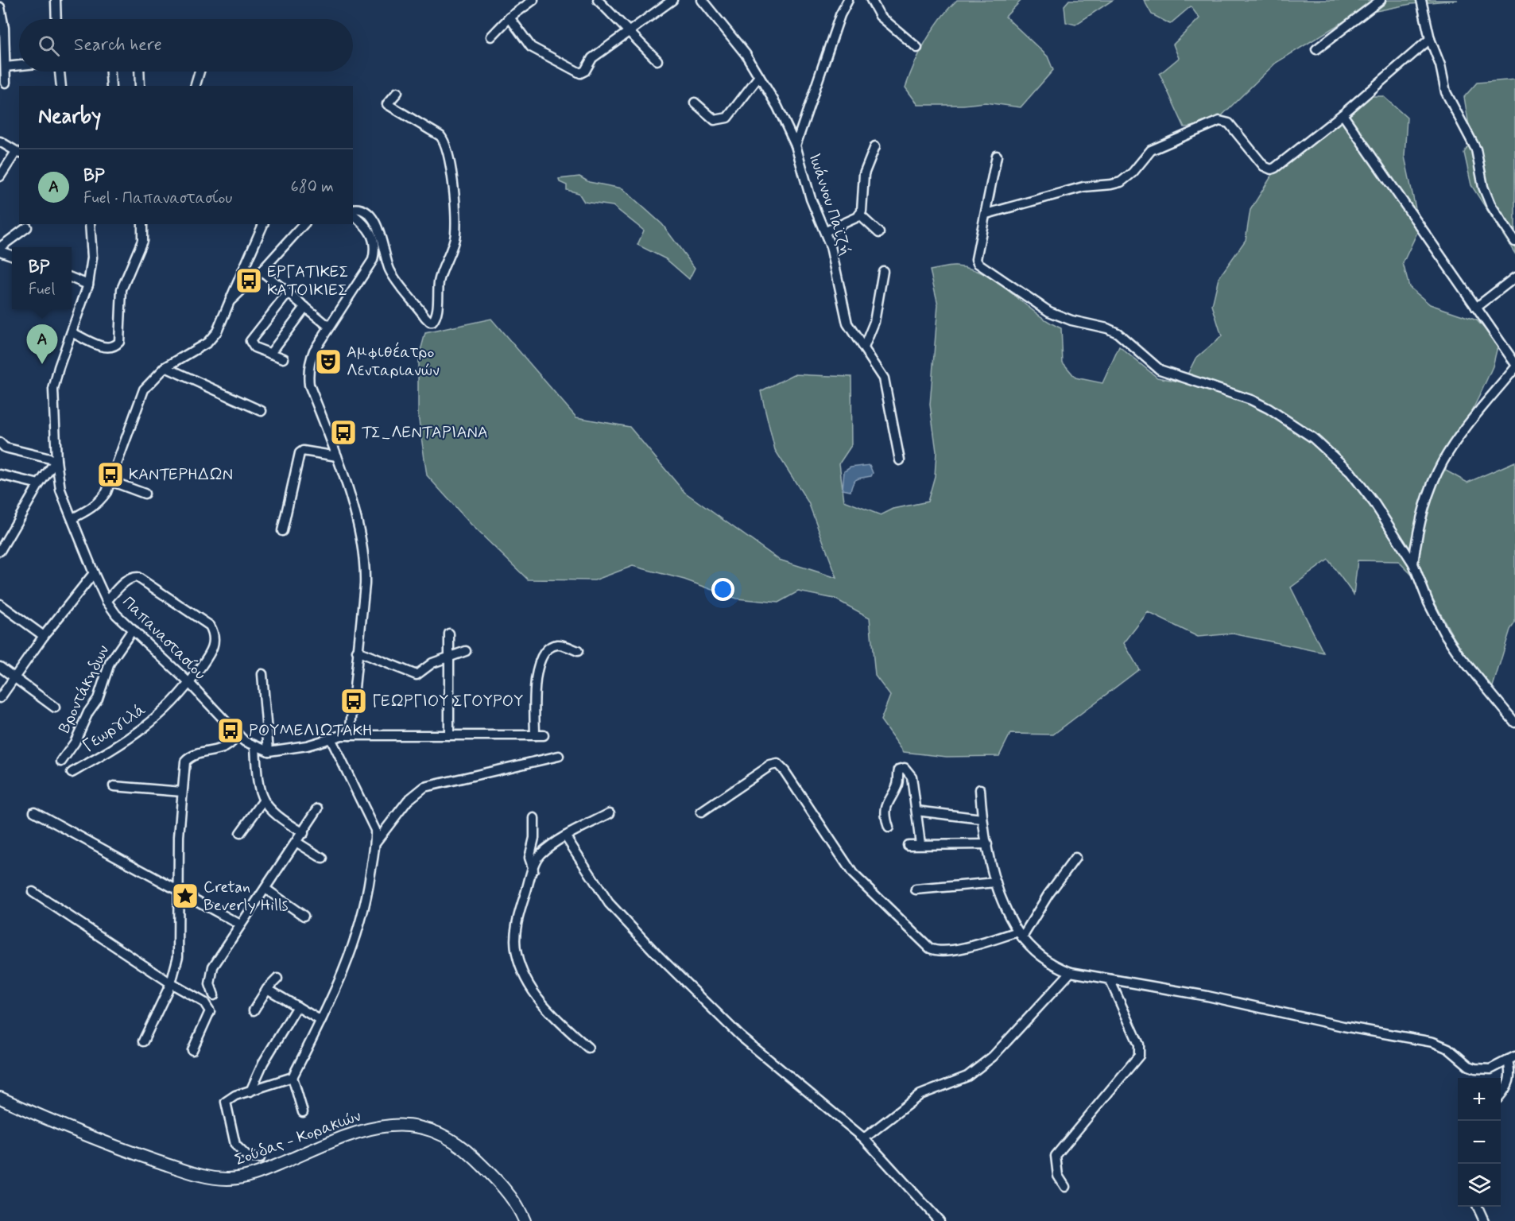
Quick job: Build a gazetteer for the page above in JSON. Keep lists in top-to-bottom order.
{
  "streets": {
    "main road": ["Σούδας - Κορακιών"],
    "street": [
      "Ιωάννου Παϊζή",
      "Παπαναστασίου",
      "Βροντάκηδων",
      "Γεωργιλά"
    ]
  },
  "crossings": [
    ["Παπαναστασίου", "Βροντάκηδων"],
    ["Παπαναστασίου", "Γεωργιλά"]
  ],
  "places": {
    "bus stop": [
      "ΕΡΓΑΤΙΚΕΣ ΚΑΤΟΙΚΙΕΣ",
      "ΤΣ_ΛΕΝΤΑΡΙΑΝΑ",
      "ΚΑΝΤΕΡΗΔΩΝ",
      "ΓΕΩΡΓΙΟΥ ΣΓΟΥΡΟΥ",
      "ΡΟΥΜΕΛΙΩΤΑΚΗ"
    ],
    "theatre": ["Αμφιθέατρο Λενταριανών"],
    "place": ["Cretan Beverly Hills"]
  },
  "page": {
    "search": "Search here",
    "heading": "Nearby",
    "list": [
      {
        "mark": "A",
        "name": "BP",
        "note": "Fuel · Παπαναστασίου",
        "value": "680 m"
      }
    ],
    "popup": ["BP", "Fuel"],
    "pins": "A",
    "map_buttons": ["+", "−"]
  }
}
